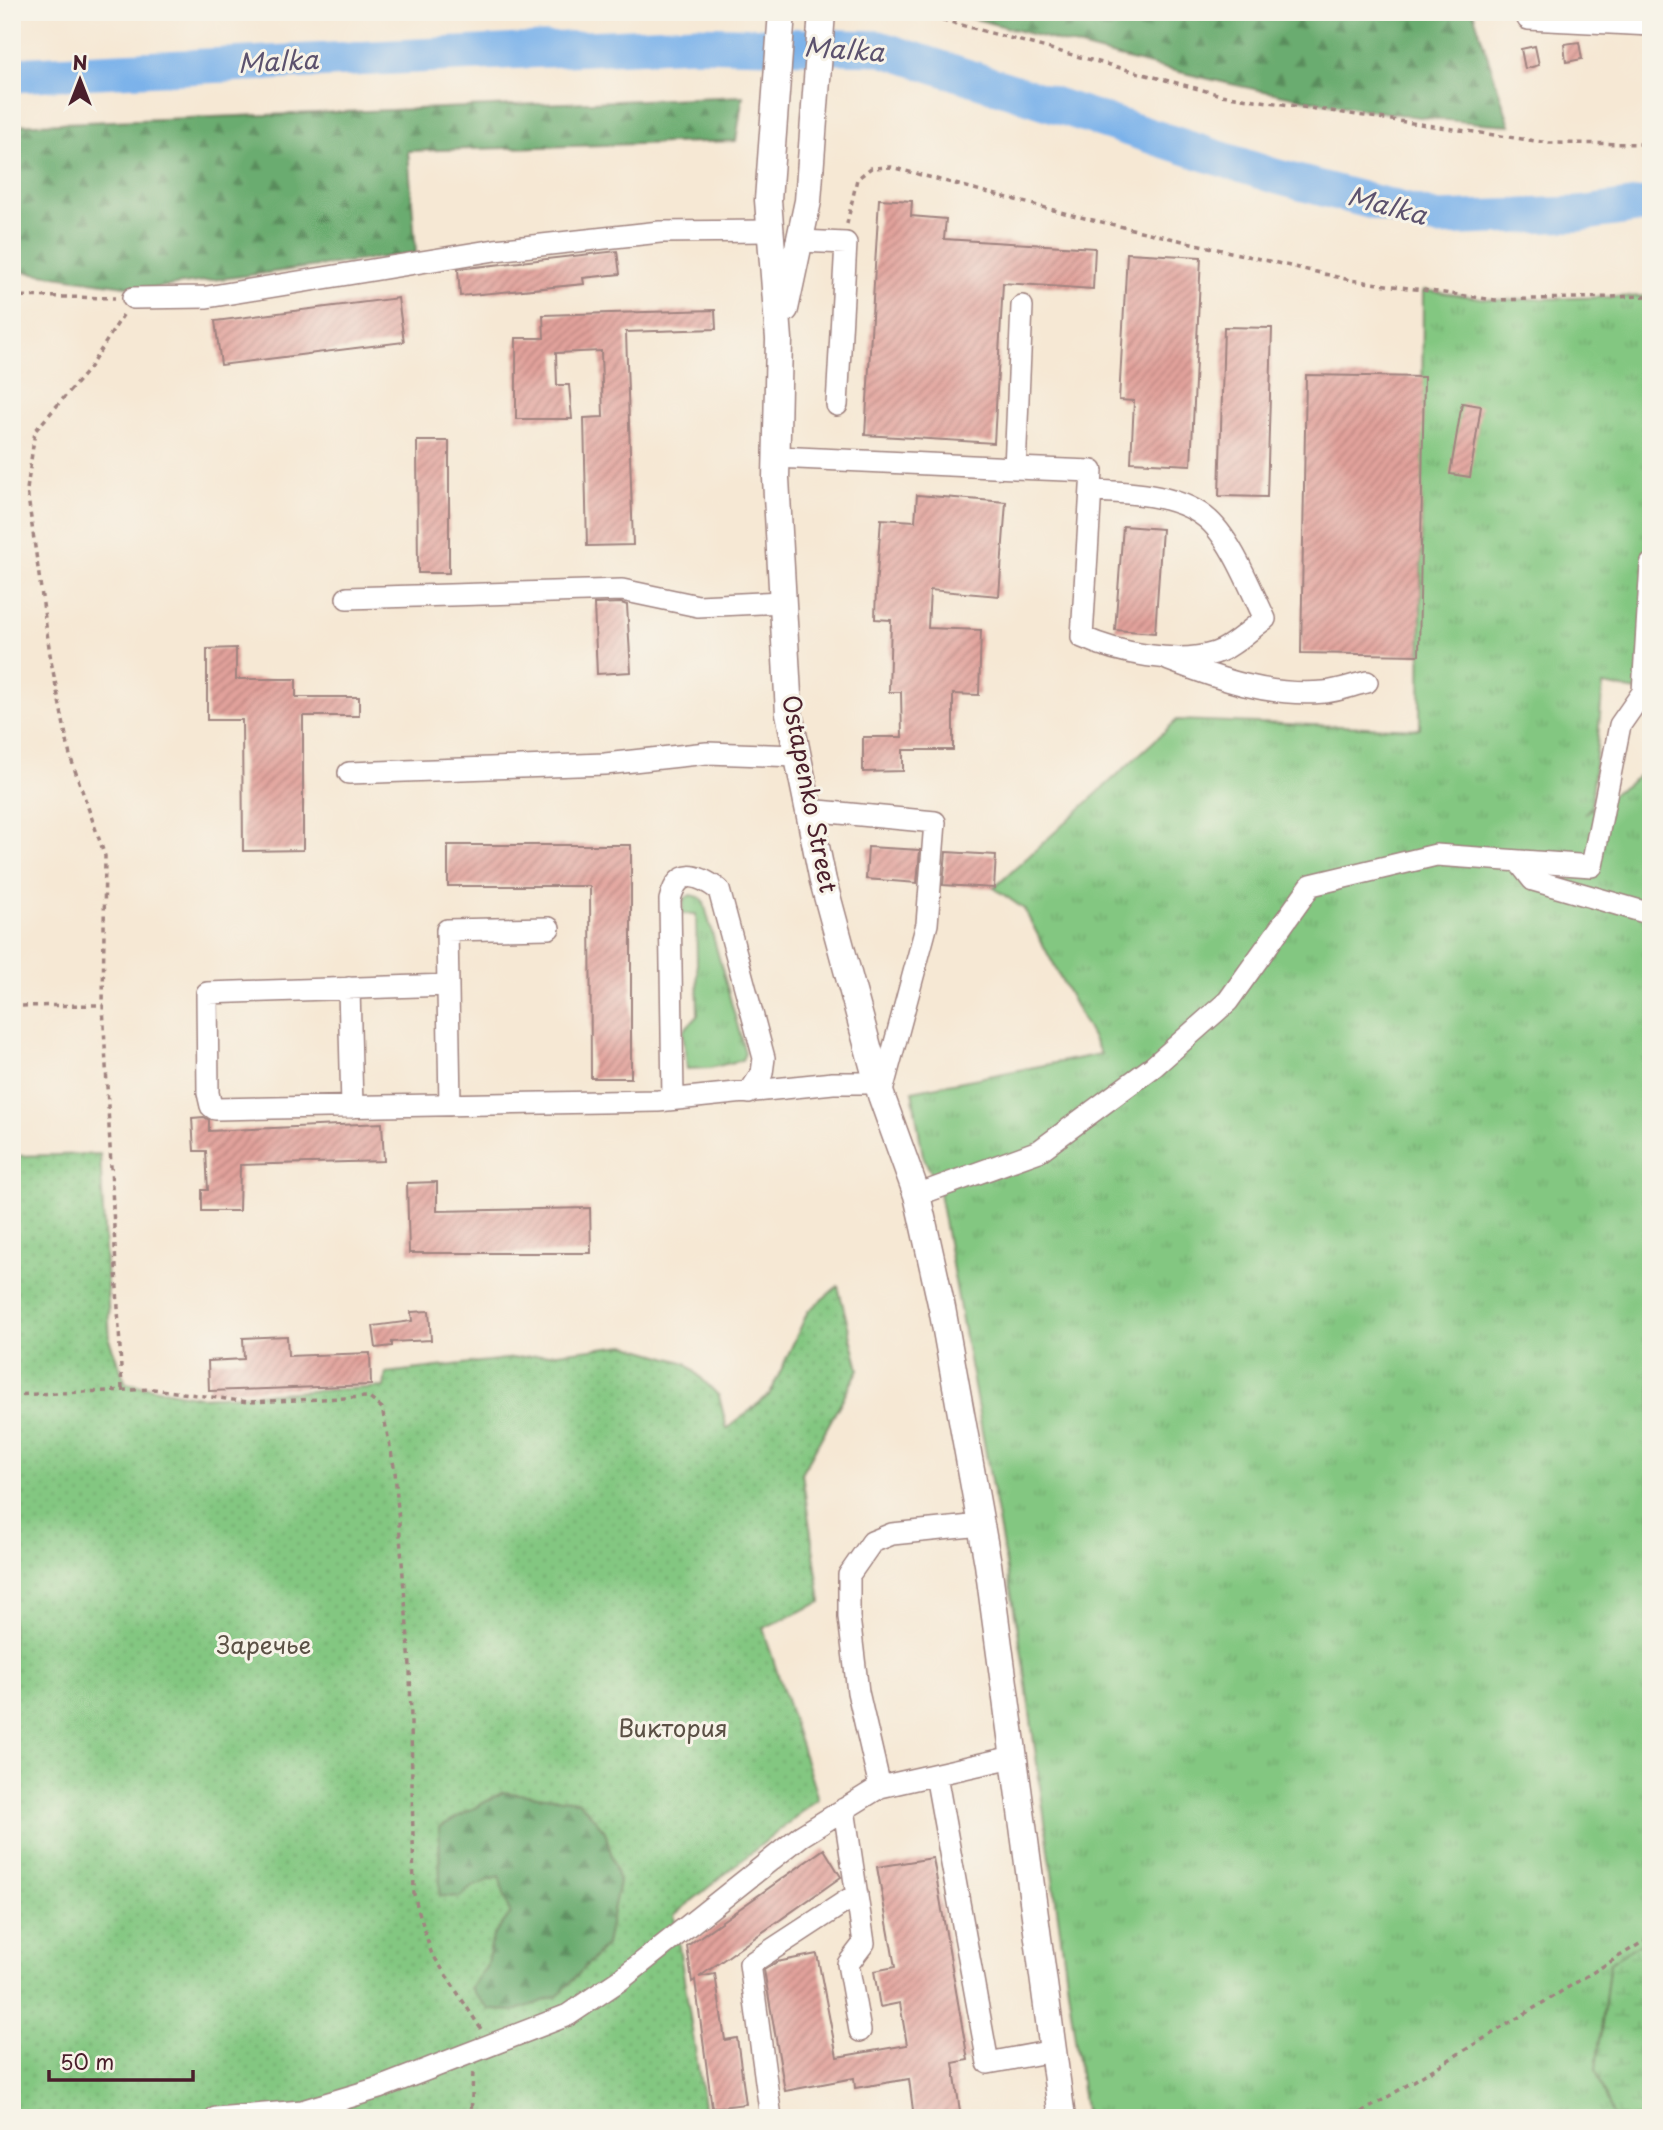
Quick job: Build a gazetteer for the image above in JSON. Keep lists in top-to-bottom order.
{
  "streets": {
    "main road": ["Ostapenko Street"]
  },
  "water": ["Malka"],
  "parks": ["Заречье", "Виктория"],
  "scale_bar": "50 m",
  "north": "top"
}
